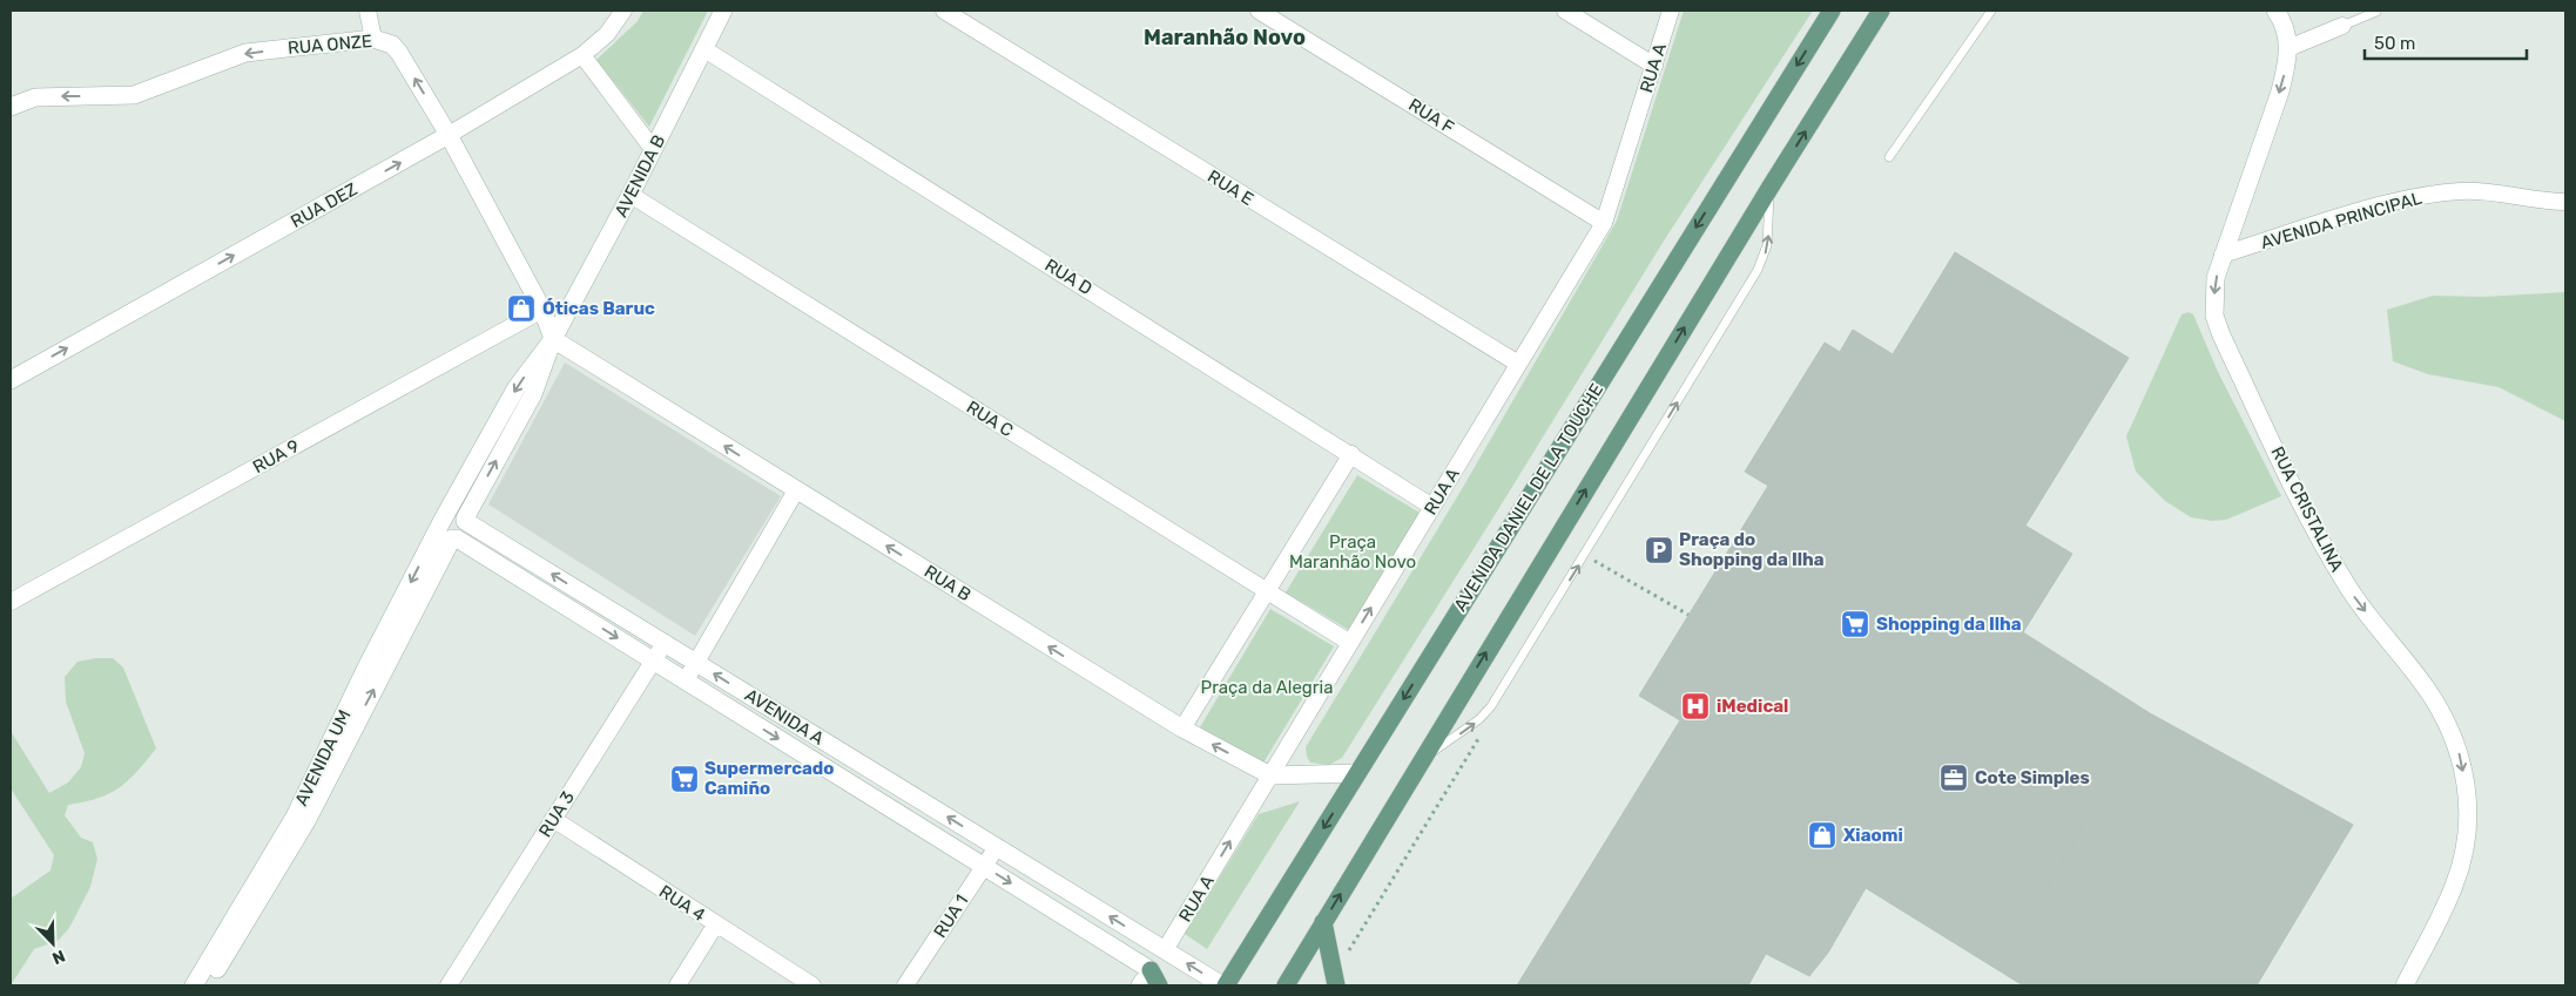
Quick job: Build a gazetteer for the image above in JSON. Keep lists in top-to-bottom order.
{
  "streets": {
    "main road": ["AVENIDA DANIEL DE LA TOUCHE"],
    "street": [
      "RUA ONZE",
      "RUA A",
      "RUA F",
      "AVENIDA B",
      "RUA E",
      "RUA DEZ",
      "AVENIDA PRINCIPAL",
      "RUA D",
      "RUA C",
      "RUA 9",
      "RUA CRISTALINA",
      "RUA B",
      "AVENIDA A",
      "AVENIDA UM",
      "RUA 3",
      "RUA 4",
      "RUA 1"
    ]
  },
  "crossings": [
    ["RUA ONZE", "AVENIDA B"],
    ["RUA ONZE", "RUA DEZ"],
    ["RUA ONZE", "RUA 9"],
    ["RUA ONZE", "RUA B"],
    ["RUA A", "RUA F"],
    ["RUA A", "RUA E"],
    ["RUA A", "RUA D"],
    ["RUA A", "RUA C"],
    ["RUA A", "RUA B"],
    ["RUA A", "AVENIDA A"],
    ["AVENIDA B", "RUA D"],
    ["AVENIDA B", "RUA C"],
    ["AVENIDA B", "RUA B"],
    ["AVENIDA B", "AVENIDA A"],
    ["AVENIDA B", "AVENIDA UM"],
    ["AVENIDA PRINCIPAL", "RUA CRISTALINA"],
    ["AVENIDA DANIEL DE LA TOUCHE", "AVENIDA A"],
    ["AVENIDA A", "AVENIDA UM"],
    ["AVENIDA A", "RUA 3"],
    ["AVENIDA A", "RUA 1"],
    ["RUA 3", "RUA 4"]
  ],
  "one_way": [
    "RUA ONZE",
    "RUA DEZ",
    "RUA CRISTALINA",
    "RUA B"
  ],
  "districts": ["Maranhão Novo"],
  "parks": ["Praça Maranhão Novo", "Praça da Alegria"],
  "places": {
    "shop": ["Óticas Baruc", "Xiaomi"],
    "parking": ["Praça do Shopping da Ilha"],
    "supermarket": ["Shopping da Ilha", "Supermercado Camiño"],
    "hospital": ["iMedical"],
    "office": ["Cote Simples"]
  },
  "scale_bar": "50 m",
  "north": "bottom right"
}
